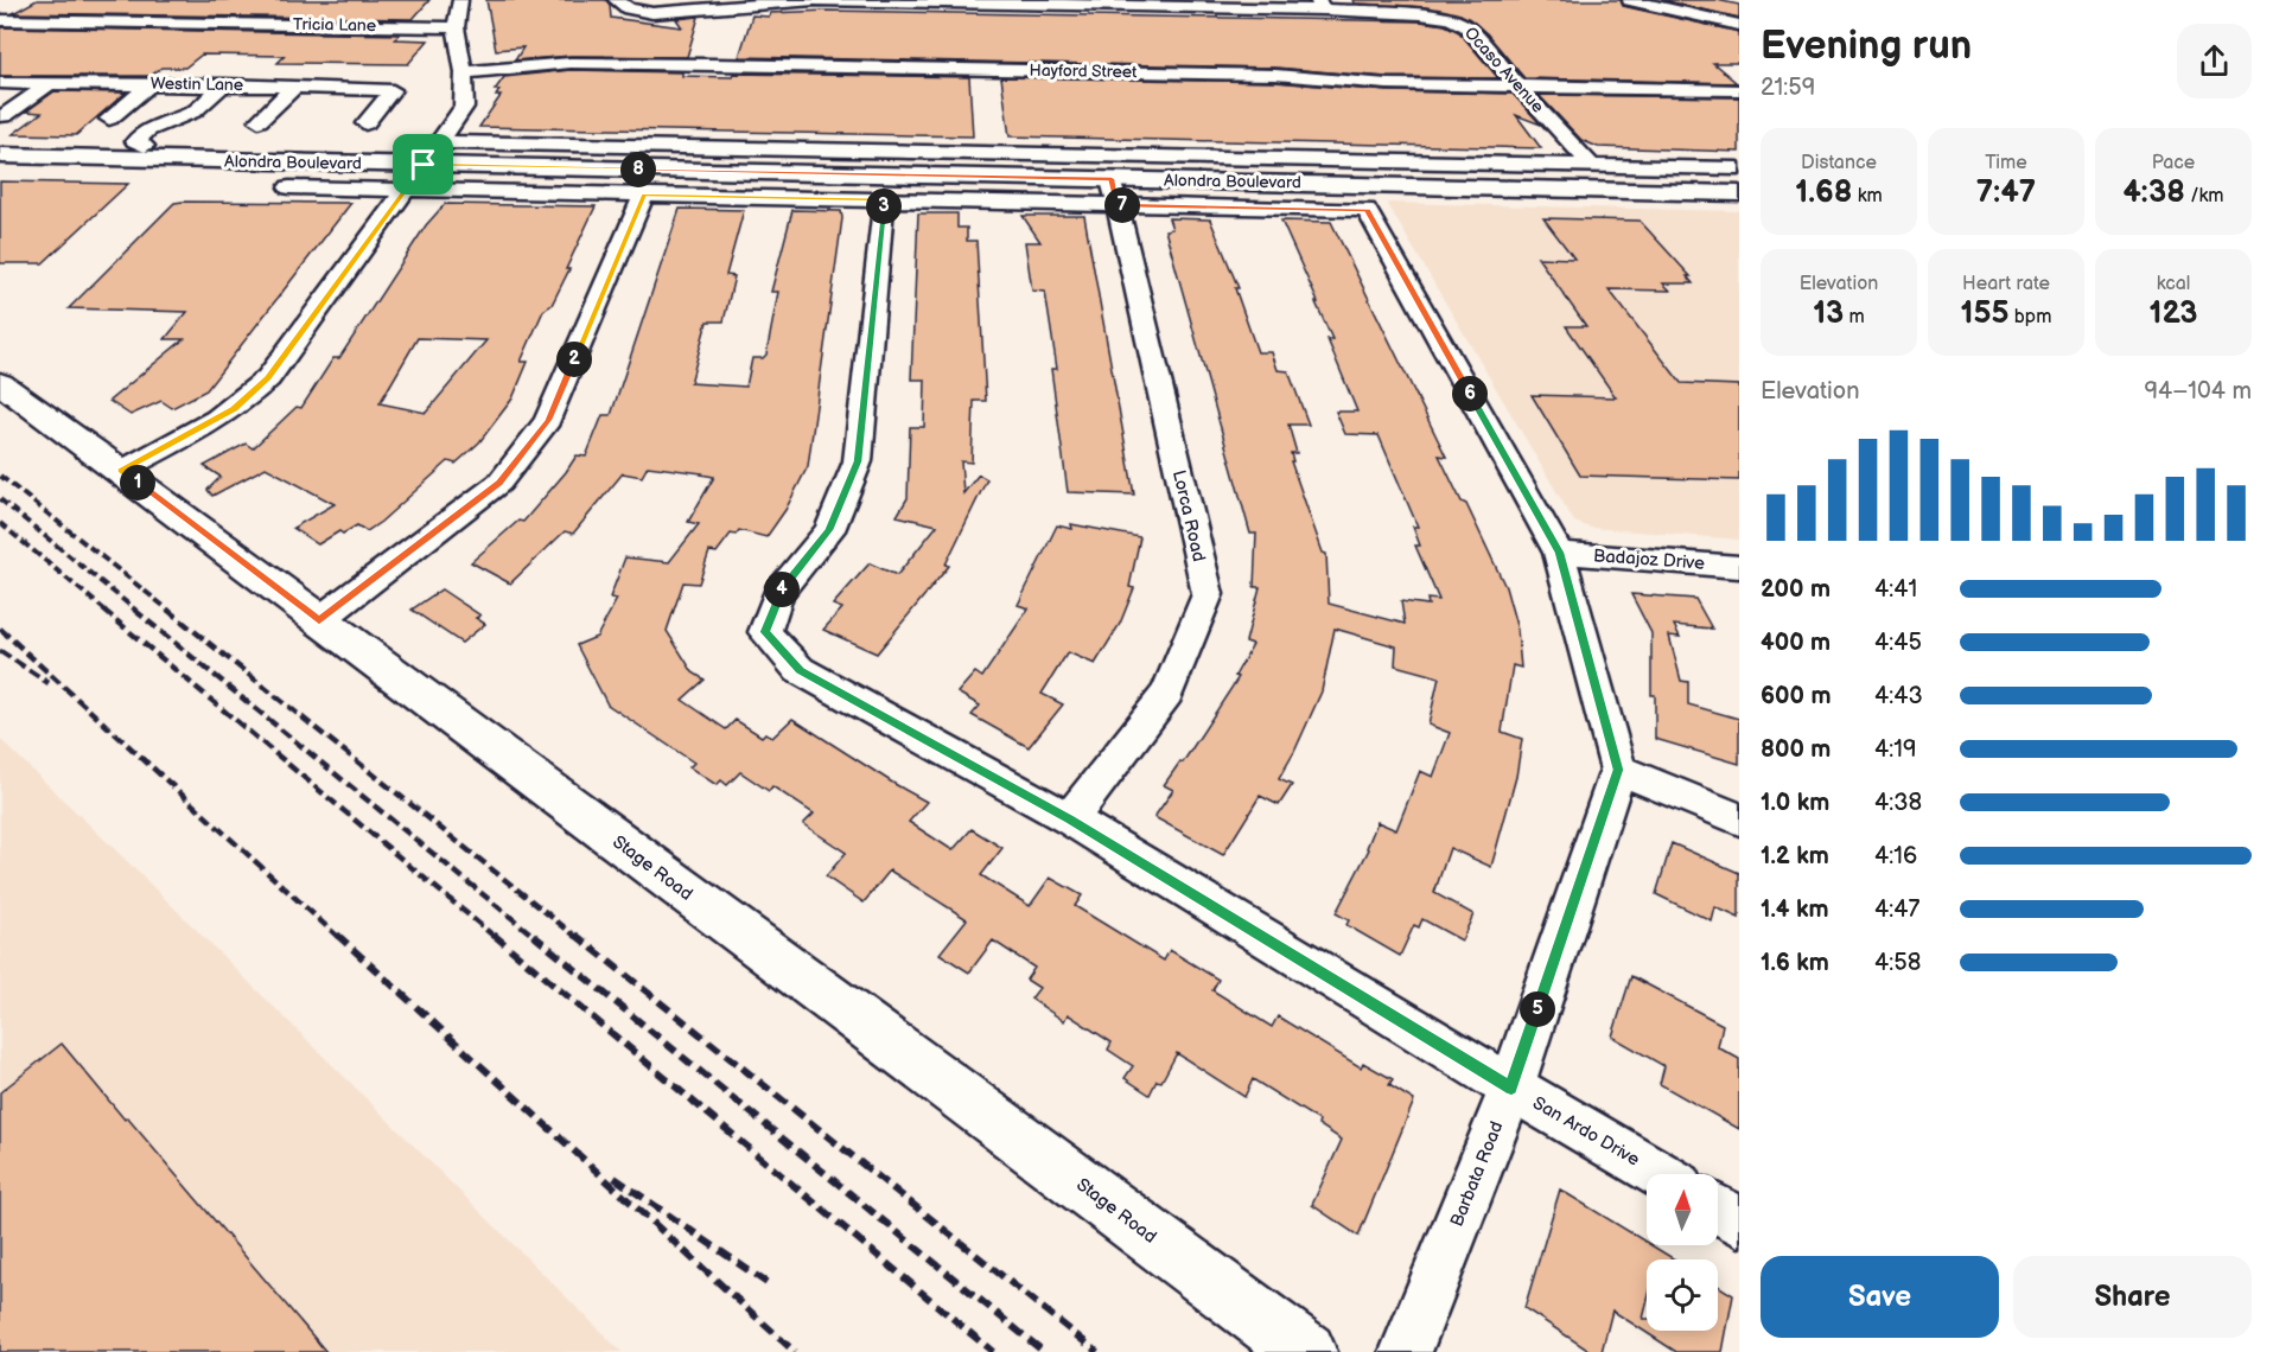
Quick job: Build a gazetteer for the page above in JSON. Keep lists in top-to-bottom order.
{
  "streets": {
    "main road": ["Alondra Boulevard", "Stage Road"],
    "street": [
      "Tricia Lane",
      "Ocaso Avenue",
      "Hayford Street",
      "Westin Lane",
      "Lorca Road",
      "Badajoz Drive",
      "San Ardo Drive",
      "Barbata Road"
    ]
  },
  "crossings": [
    ["Ocaso Avenue", "Hayford Street"],
    ["Ocaso Avenue", "Alondra Boulevard"],
    ["Alondra Boulevard", "Lorca Road"],
    ["Alondra Boulevard", "Badajoz Drive"],
    ["Alondra Boulevard", "San Ardo Drive"],
    ["Lorca Road", "San Ardo Drive"],
    ["San Ardo Drive", "Barbata Road"]
  ],
  "north": "top",
  "page": {
    "heading": ["Evening run", "21:59"],
    "stats": [
      ["Distance", "1.68 km"],
      ["Time", "7:47"],
      ["Pace", "4:38 /km"],
      ["Elevation", "13 m"],
      ["Heart rate", "155 bpm"],
      ["kcal", "123"]
    ],
    "pins": [
      "8",
      "7",
      "3",
      "2",
      "6",
      "1",
      "4",
      "5"
    ],
    "chart": ["Elevation", "94–104 m"],
    "list": [
      {
        "name": "200 m",
        "note": "4:41"
      },
      {
        "name": "400 m",
        "note": "4:45"
      },
      {
        "name": "600 m",
        "note": "4:43"
      },
      {
        "name": "800 m",
        "note": "4:19"
      },
      {
        "name": "1.0 km",
        "note": "4:38"
      },
      {
        "name": "1.2 km",
        "note": "4:16"
      },
      {
        "name": "1.4 km",
        "note": "4:47"
      },
      {
        "name": "1.6 km",
        "note": "4:58"
      }
    ],
    "buttons": ["Save", "Share"]
  }
}
